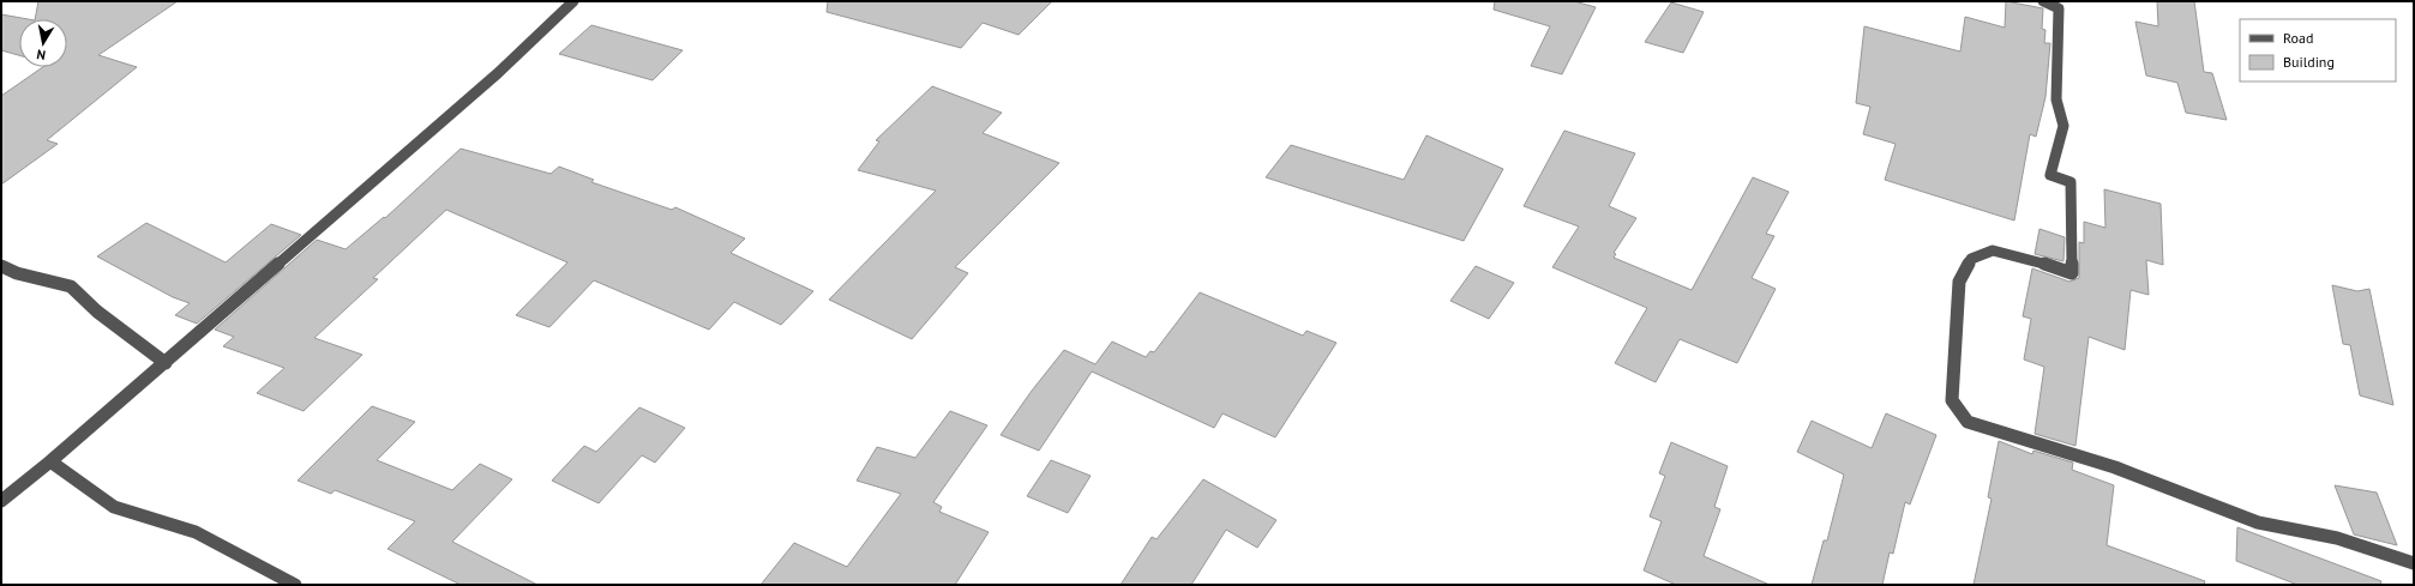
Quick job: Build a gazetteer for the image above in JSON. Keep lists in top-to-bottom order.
{
  "legend": ["Road", "Building"],
  "north": "bottom"
}
